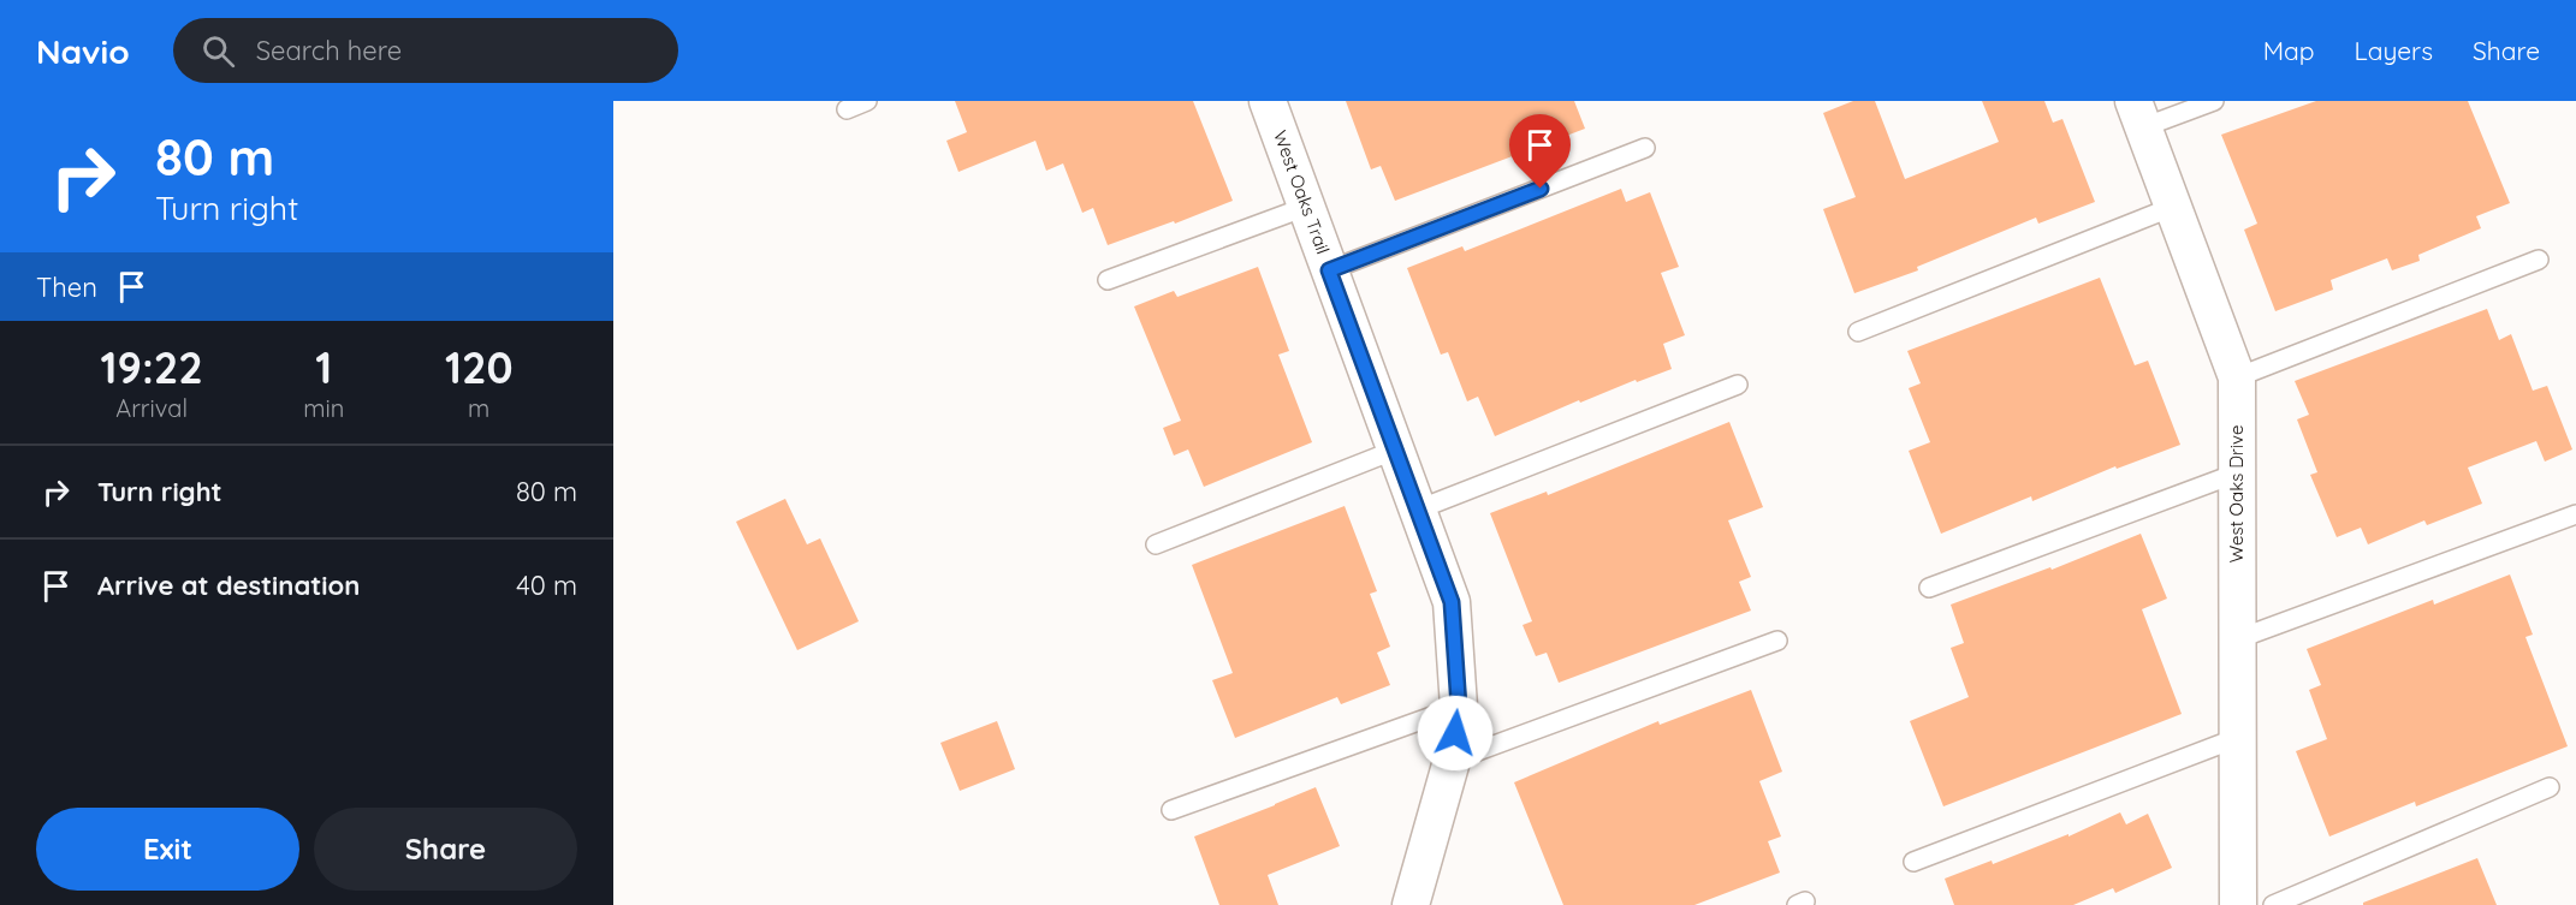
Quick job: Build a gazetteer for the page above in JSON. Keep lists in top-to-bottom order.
{
  "streets": {
    "street": ["West Oaks Trail", "West Oaks Drive"]
  },
  "page": {
    "header": "Navio",
    "search": "Search here",
    "nav": ["Map", "Layers", "Share"],
    "turn": ["80 m", "Turn right"],
    "then": "Then",
    "eta": [
      "19:22",
      "Arrival",
      "1",
      "min",
      "120",
      "m"
    ],
    "list": [
      {
        "name": "Turn right",
        "value": "80 m"
      },
      {
        "name": "Arrive at destination",
        "value": "40 m"
      }
    ],
    "buttons": ["Exit", "Share"]
  }
}
